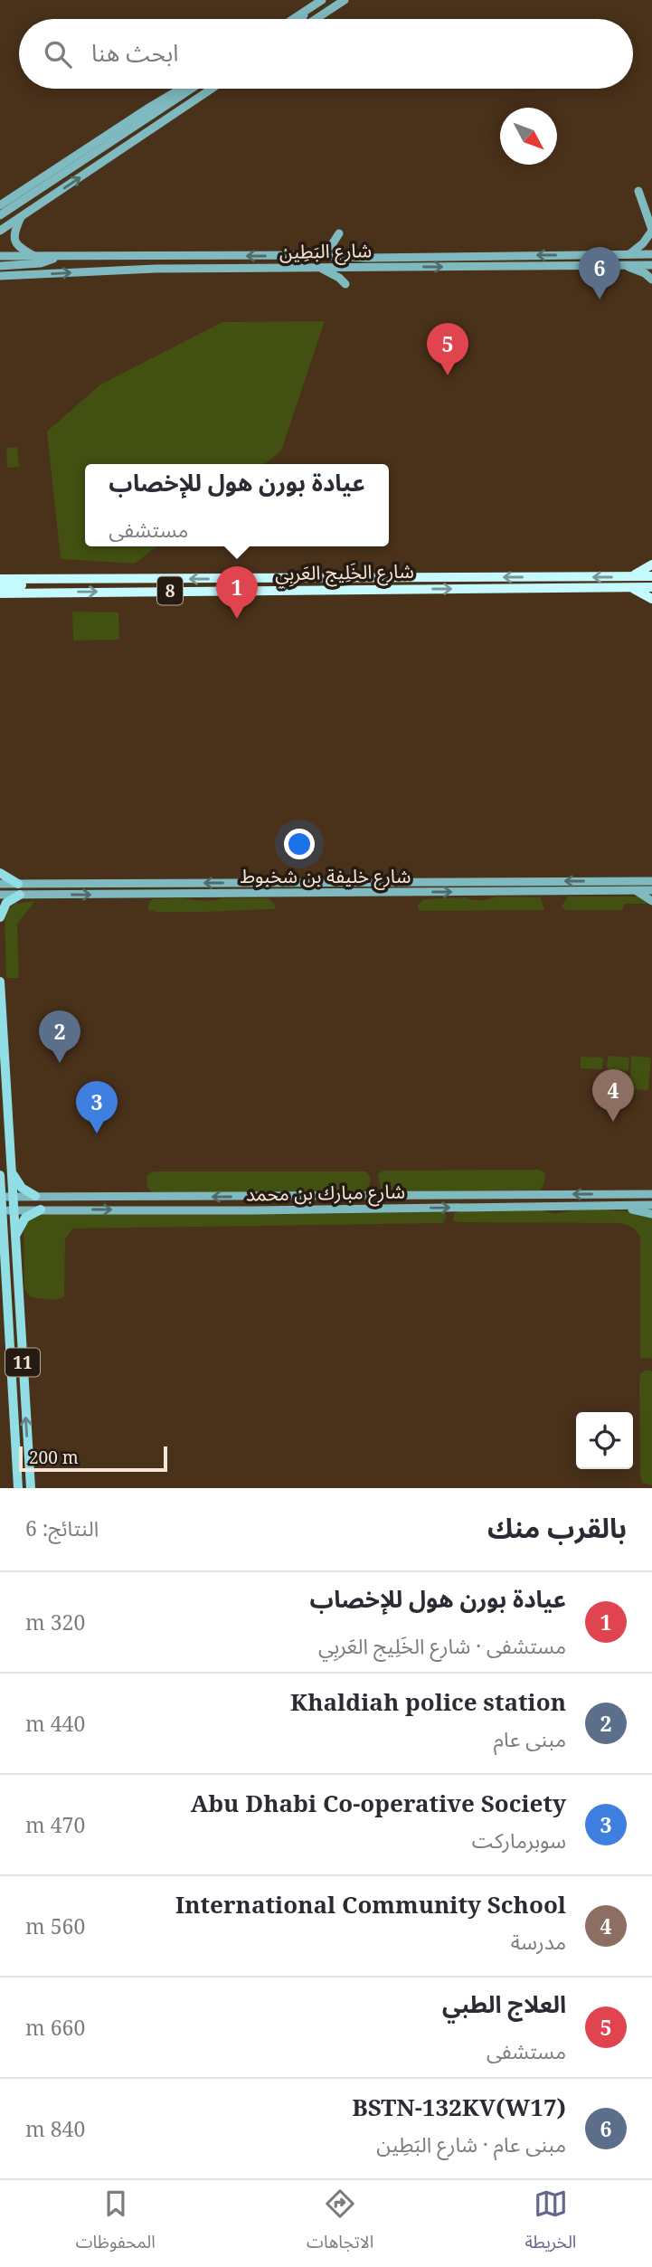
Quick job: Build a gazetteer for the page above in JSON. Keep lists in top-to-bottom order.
{
  "streets": {
    "highway": ["شارع الخَلِيج العَربِي", "8"],
    "main road": [
      "شارع البَطِين",
      "شارع خليفة بن شخبوط",
      "شارع مبارك بن محمد",
      "11"
    ]
  },
  "crossings": [
    ["شارع مبارك بن محمد", "11"]
  ],
  "scale_bar": "200 m",
  "north": "bottom right",
  "page": {
    "search": "ابحث هنا",
    "pins": [
      "6",
      "5",
      "1",
      "2",
      "4",
      "3"
    ],
    "popup": ["عيادة بورن هول للإخصاب", "مستشفى"],
    "scale": "200 m",
    "heading": ["بالقرب منك", "النتائج: 6"],
    "list": [
      {
        "mark": "1",
        "name": "عيادة بورن هول للإخصاب",
        "note": "مستشفى · شارع الخَلِيج العَربِي",
        "value": "320 m"
      },
      {
        "mark": "2",
        "name": "Khaldiah police station",
        "note": "مبنى عام",
        "value": "440 m"
      },
      {
        "mark": "3",
        "name": "Abu Dhabi Co-operative Society",
        "note": "سوبرماركت",
        "value": "470 m"
      },
      {
        "mark": "4",
        "name": "International Community School",
        "note": "مدرسة",
        "value": "560 m"
      },
      {
        "mark": "5",
        "name": "العلاج الطبي",
        "note": "مستشفى",
        "value": "660 m"
      },
      {
        "mark": "6",
        "name": "BSTN-132KV(W17)",
        "note": "مبنى عام · شارع البَطِين",
        "value": "840 m"
      }
    ],
    "nav": ["الخريطة", "الاتجاهات", "المحفوظات"]
  }
}
